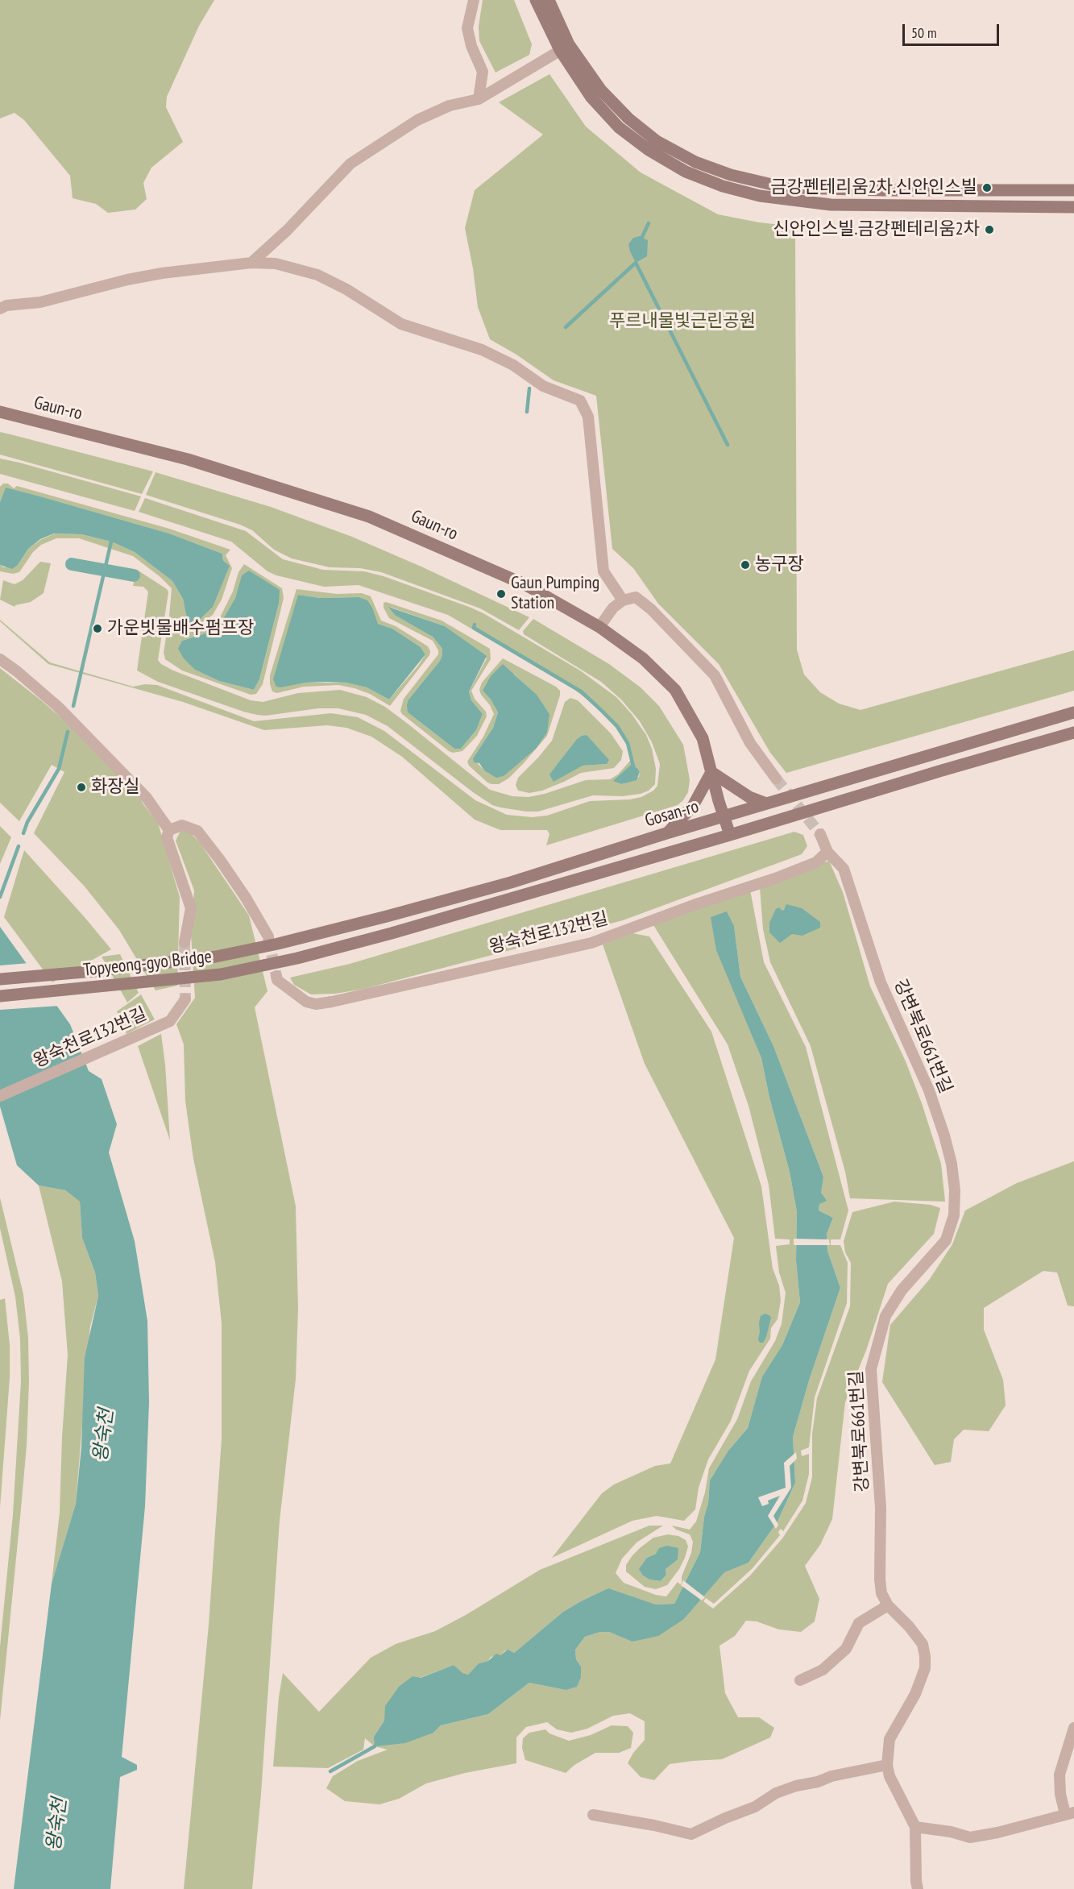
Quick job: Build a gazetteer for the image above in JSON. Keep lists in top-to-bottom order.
{
  "streets": {
    "street": [
      "Gaun-ro",
      "Gosan-ro",
      "왕숙천로132번길",
      "Topyeong-gyo Bridge",
      "강변북로661번길"
    ]
  },
  "crossings": [
    ["Gaun-ro", "Gosan-ro"],
    ["Gosan-ro", "Topyeong-gyo Bridge"],
    ["왕숙천로132번길", "강변북로661번길"]
  ],
  "water": ["왕숙천"],
  "parks": ["푸르내물빛근린공원"],
  "places": [
    "금강펜테리움2차.신안인스빌",
    "신안인스빌.금강펜테리움2차",
    "농구장",
    "Gaun Pumping Station",
    "가운빗물배수펌프장",
    "화장실"
  ],
  "scale_bar": "50 m"
}
